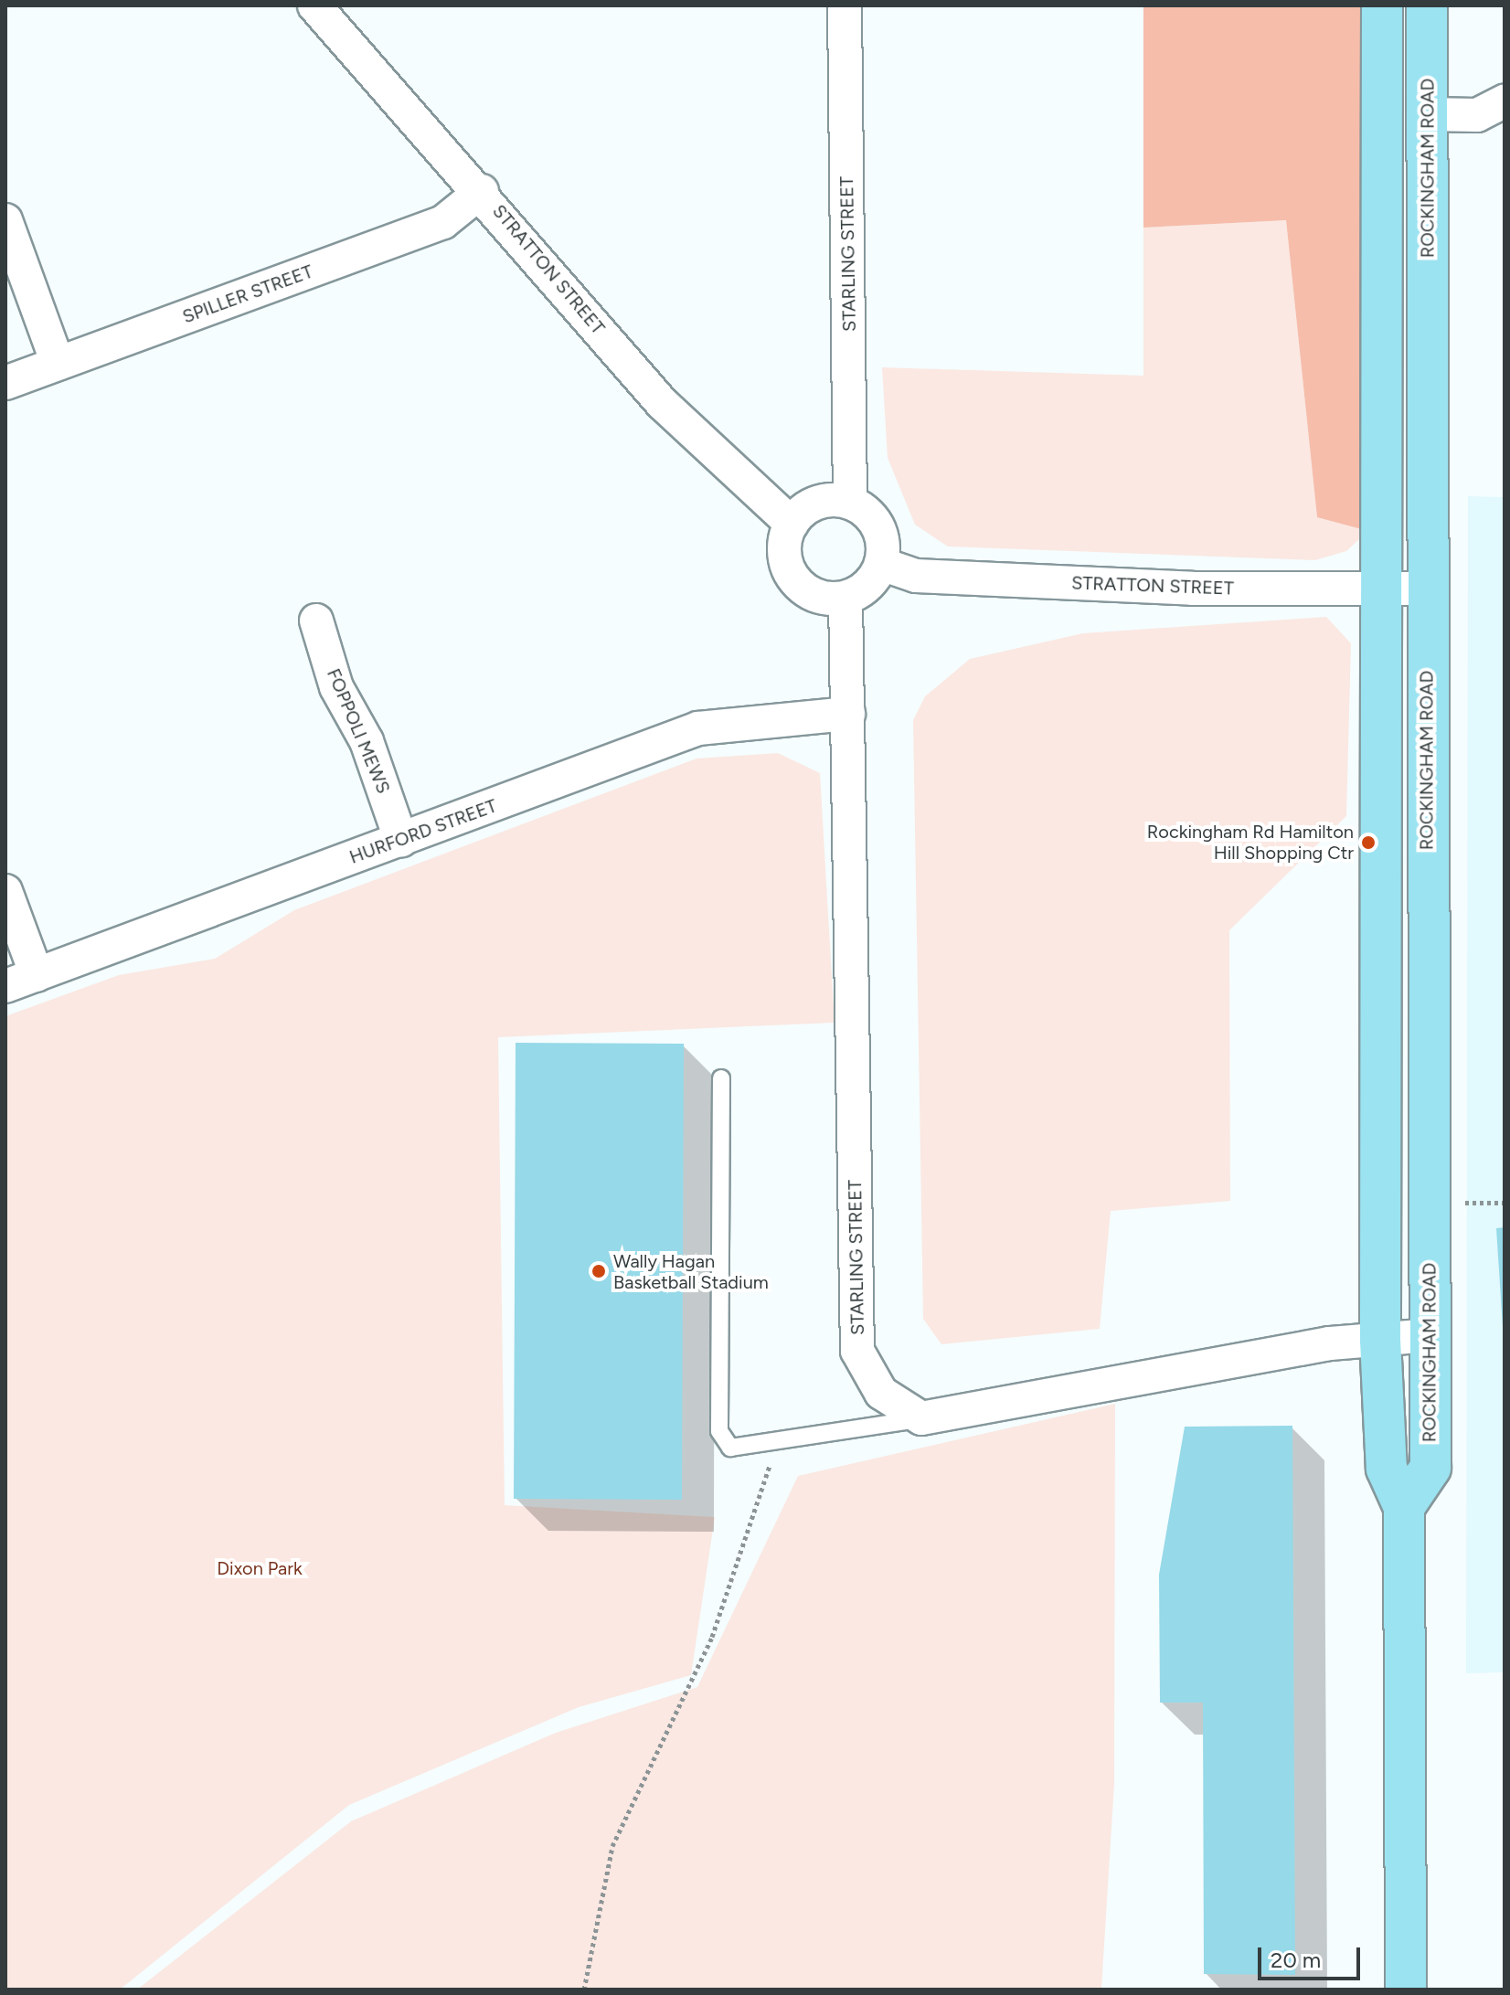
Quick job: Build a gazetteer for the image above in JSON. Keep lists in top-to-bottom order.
{
  "streets": {
    "main road": ["ROCKINGHAM ROAD"],
    "street": [
      "STARLING STREET",
      "STRATTON STREET",
      "SPILLER STREET",
      "FOPPOLI MEWS",
      "HURFORD STREET"
    ]
  },
  "crossings": [
    ["ROCKINGHAM ROAD", "STRATTON STREET"],
    ["STARLING STREET", "STRATTON STREET"],
    ["STARLING STREET", "HURFORD STREET"],
    ["STRATTON STREET", "SPILLER STREET"],
    ["FOPPOLI MEWS", "HURFORD STREET"]
  ],
  "parks": ["Dixon Park"],
  "places": ["Rockingham Rd Hamilton Hill Shopping Ctr", "Wally Hagan Basketball Stadium"],
  "scale_bar": "20 m"
}
